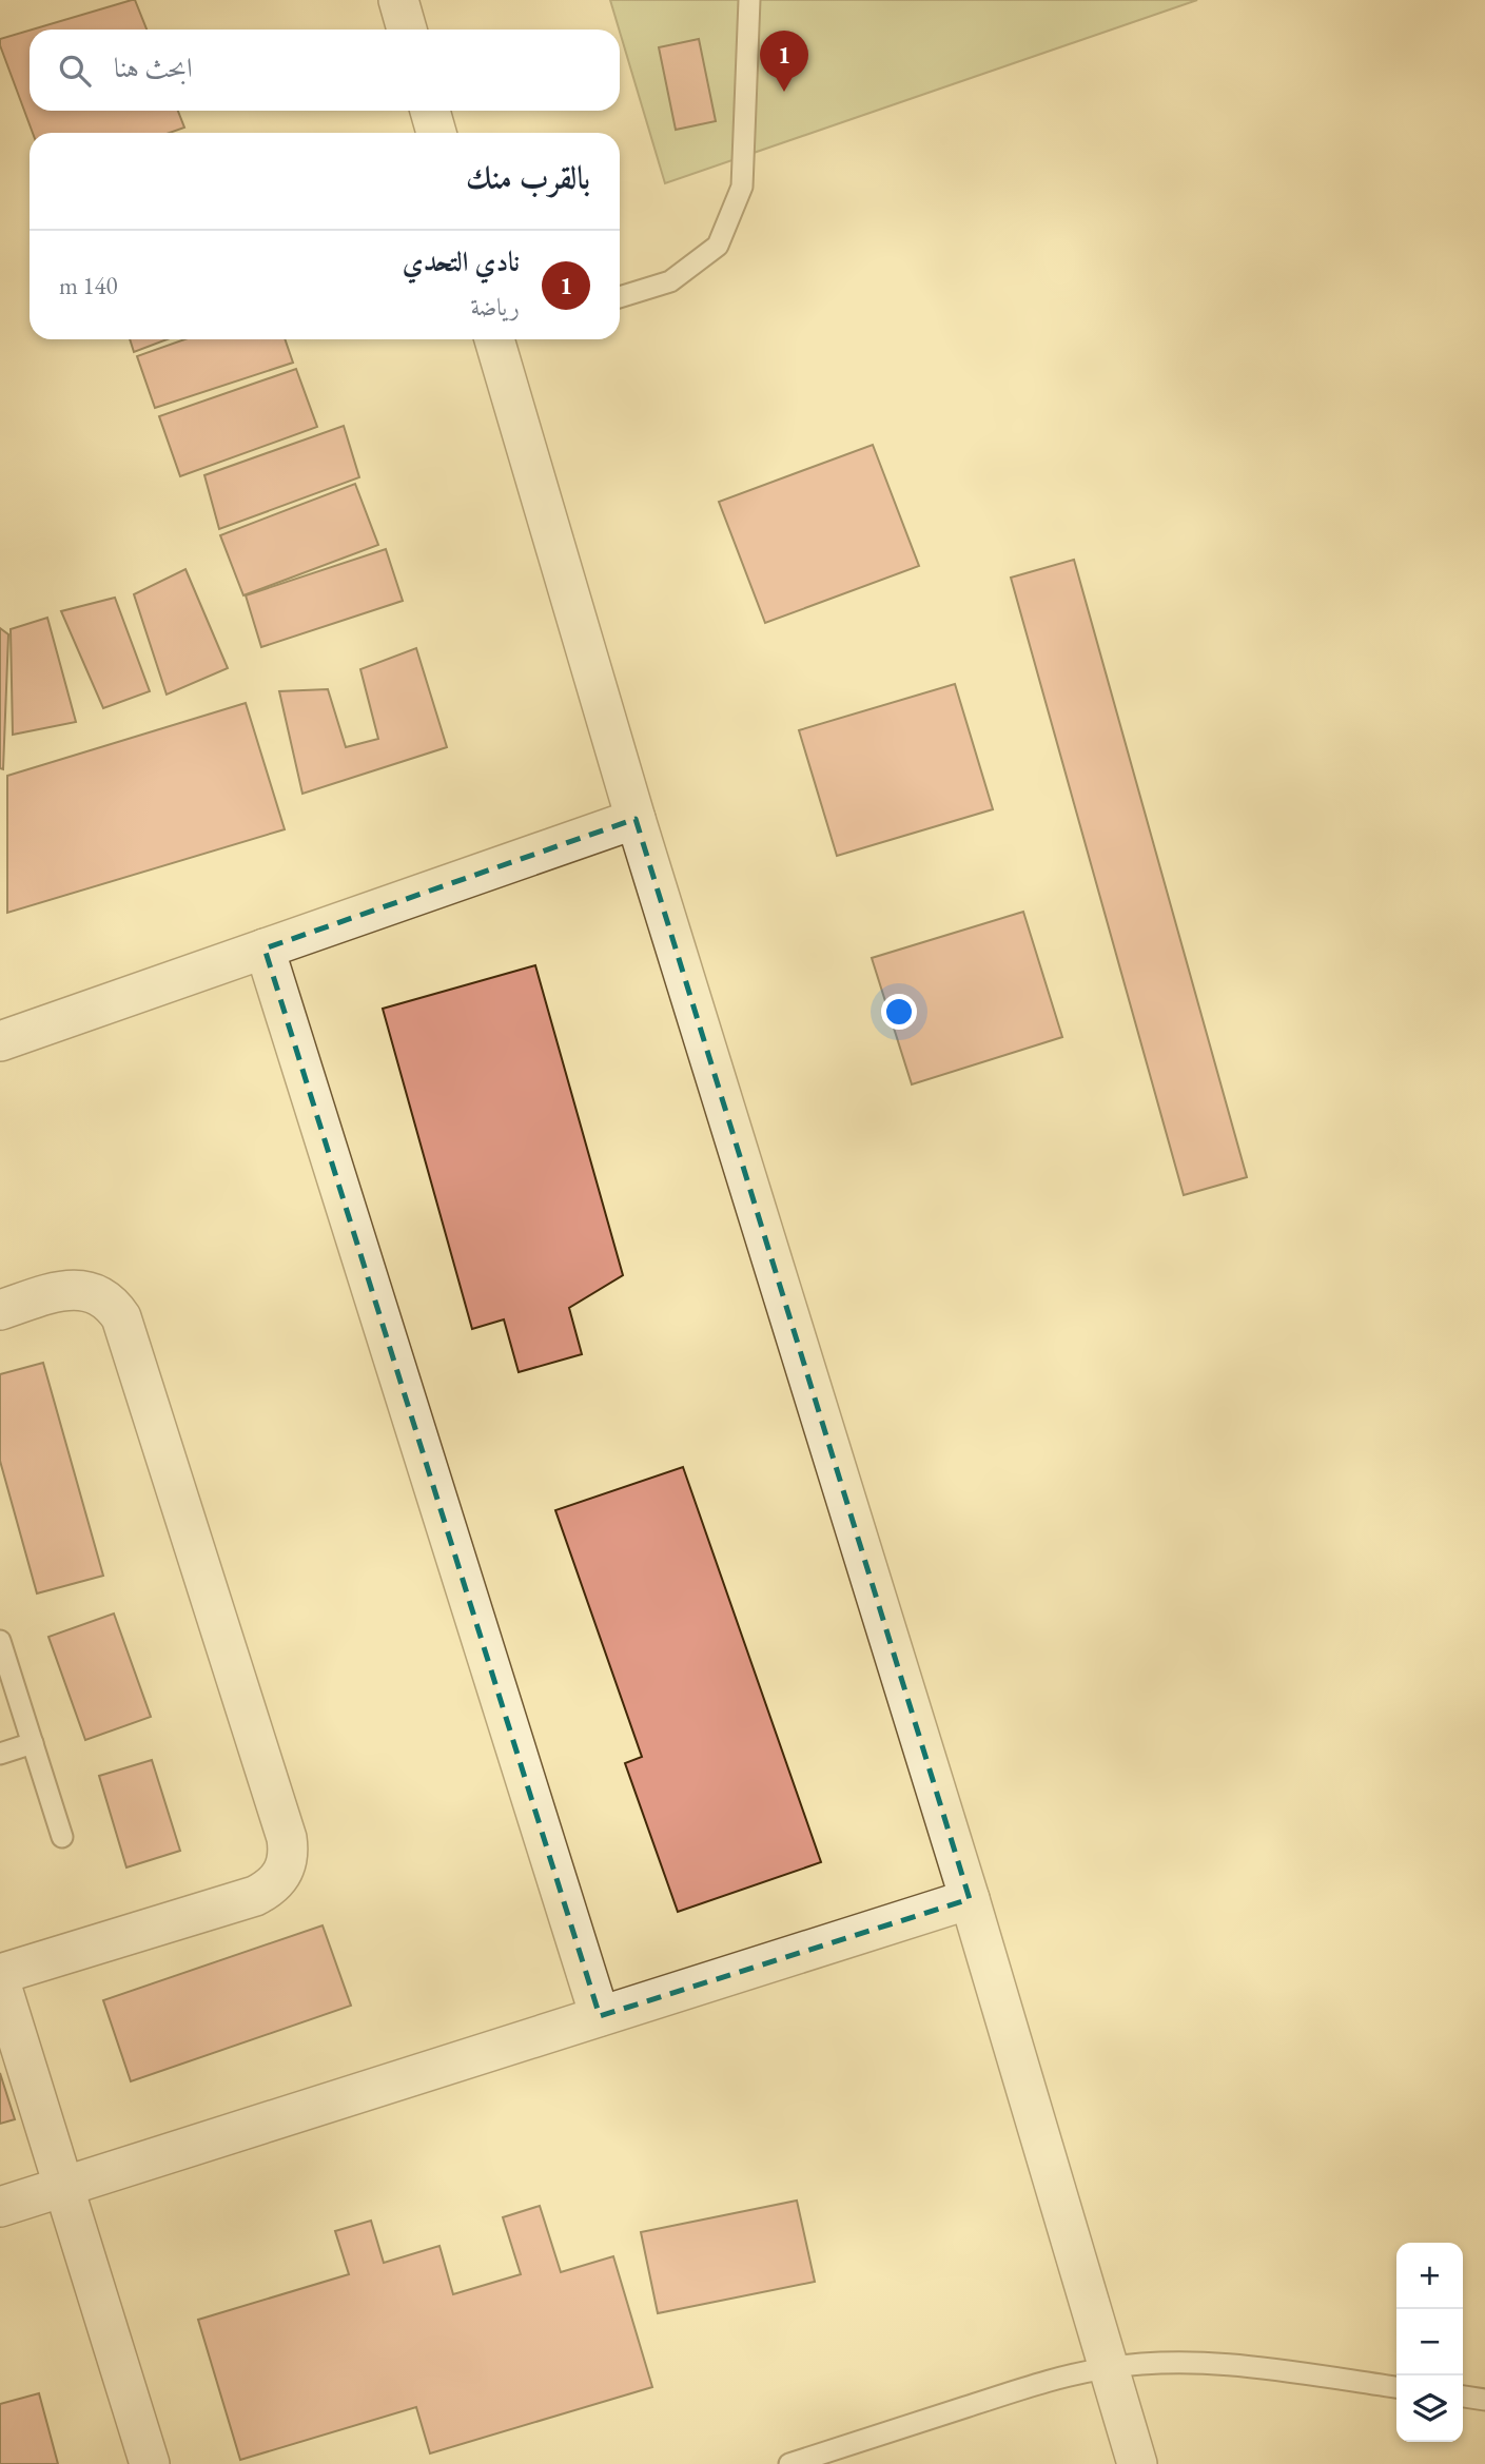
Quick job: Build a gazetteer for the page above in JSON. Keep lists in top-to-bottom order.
{
  "page": {
    "search": "ابحث هنا",
    "pins": "1",
    "heading": "بالقرب منك",
    "list": [
      {
        "mark": "1",
        "name": "نادي التحدي",
        "note": "رياضة",
        "value": "140 m"
      }
    ],
    "map_buttons": ["+", "−"]
  }
}
